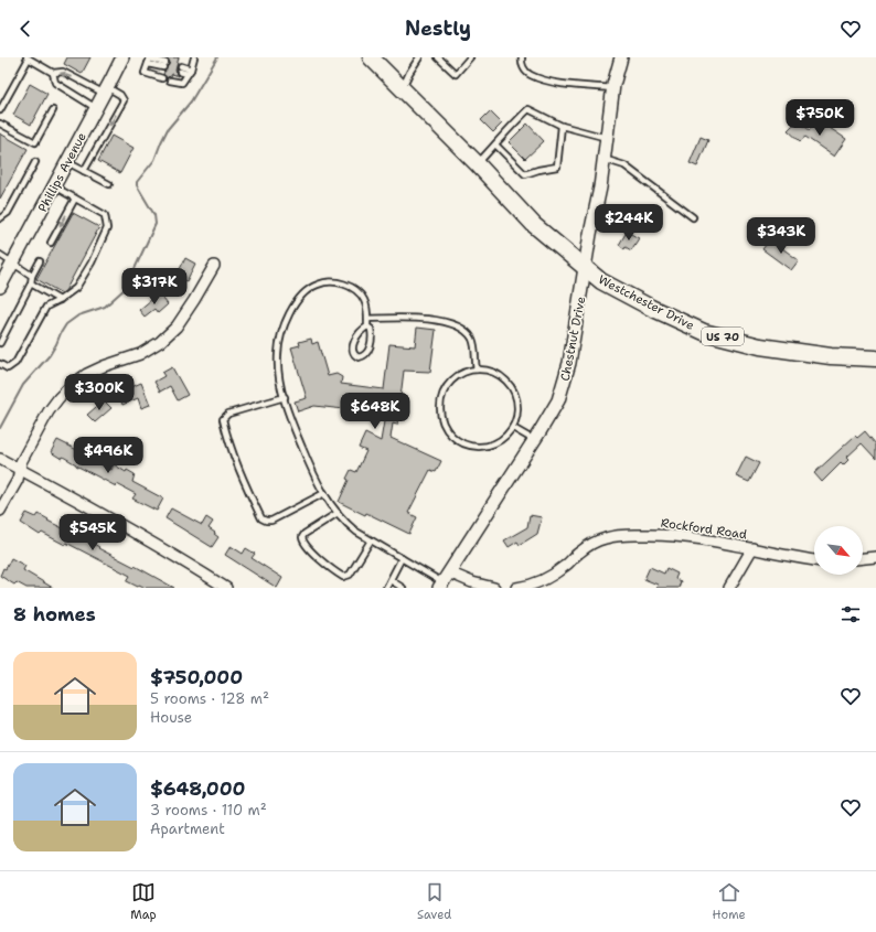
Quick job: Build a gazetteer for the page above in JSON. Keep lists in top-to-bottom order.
{
  "streets": {
    "main road": ["Westchester Drive", "US 70"],
    "street": ["Phillips Avenue", "Chestnut Drive", "Rockford Road"]
  },
  "crossings": [
    ["Westchester Drive", "Chestnut Drive"]
  ],
  "north": "bottom right",
  "page": {
    "header": "Nestly",
    "price": [
      "$750K",
      "$244K",
      "$343K",
      "$317K",
      "$300K",
      "$648K",
      "$496K",
      "$545K"
    ],
    "heading": "8 homes",
    "list": [
      {
        "name": "$750,000",
        "note": "5 rooms · 128 m² · House"
      },
      {
        "name": "$648,000",
        "note": "3 rooms · 110 m² · Apartment"
      }
    ],
    "tabs": ["Map", "Saved", "Home"]
  }
}
